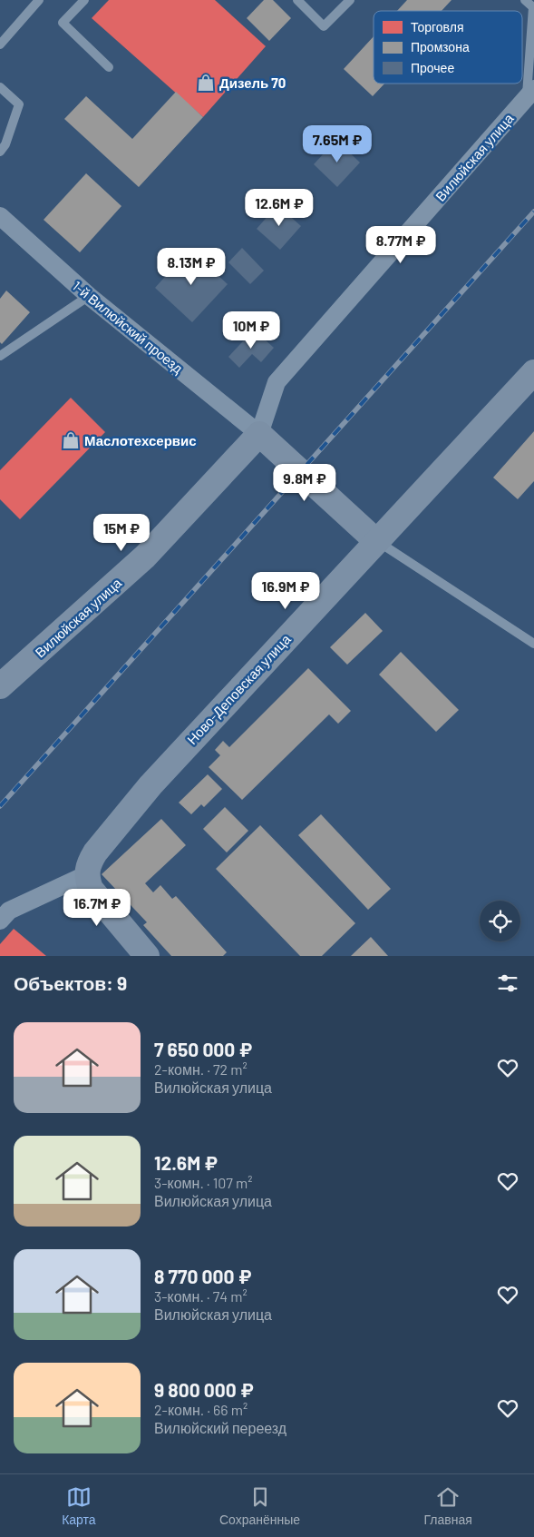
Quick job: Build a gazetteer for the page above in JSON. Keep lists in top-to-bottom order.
{
  "streets": {
    "street": ["Вилюйская улица", "1-й Вилюйский проезд", "Ново-Деповская улица"]
  },
  "crossings": [
    ["Вилюйская улица", "1-й Вилюйский проезд"]
  ],
  "places": {
    "shop": ["Дизель 70", "Маслотехсервис"]
  },
  "legend": ["Торговля", "Промзона", "Прочее"],
  "page": {
    "price": [
      "7.65M ₽",
      "12.6M ₽",
      "8.77M ₽",
      "8.13M ₽",
      "10M ₽",
      "9.8M ₽",
      "15M ₽",
      "16.9M ₽",
      "16.7M ₽"
    ],
    "heading": "Объектов: 9",
    "list": [
      {
        "name": "7 650 000 ₽",
        "note": "2-комн. · 72 m² · Вилюйская улица"
      },
      {
        "name": "12.6M ₽",
        "note": "3-комн. · 107 m² · Вилюйская улица"
      },
      {
        "name": "8 770 000 ₽",
        "note": "3-комн. · 74 m² · Вилюйская улица"
      },
      {
        "name": "9 800 000 ₽",
        "note": "2-комн. · 66 m² · Вилюйский переезд"
      }
    ],
    "tabs": ["Карта", "Сохранённые", "Главная"]
  }
}
